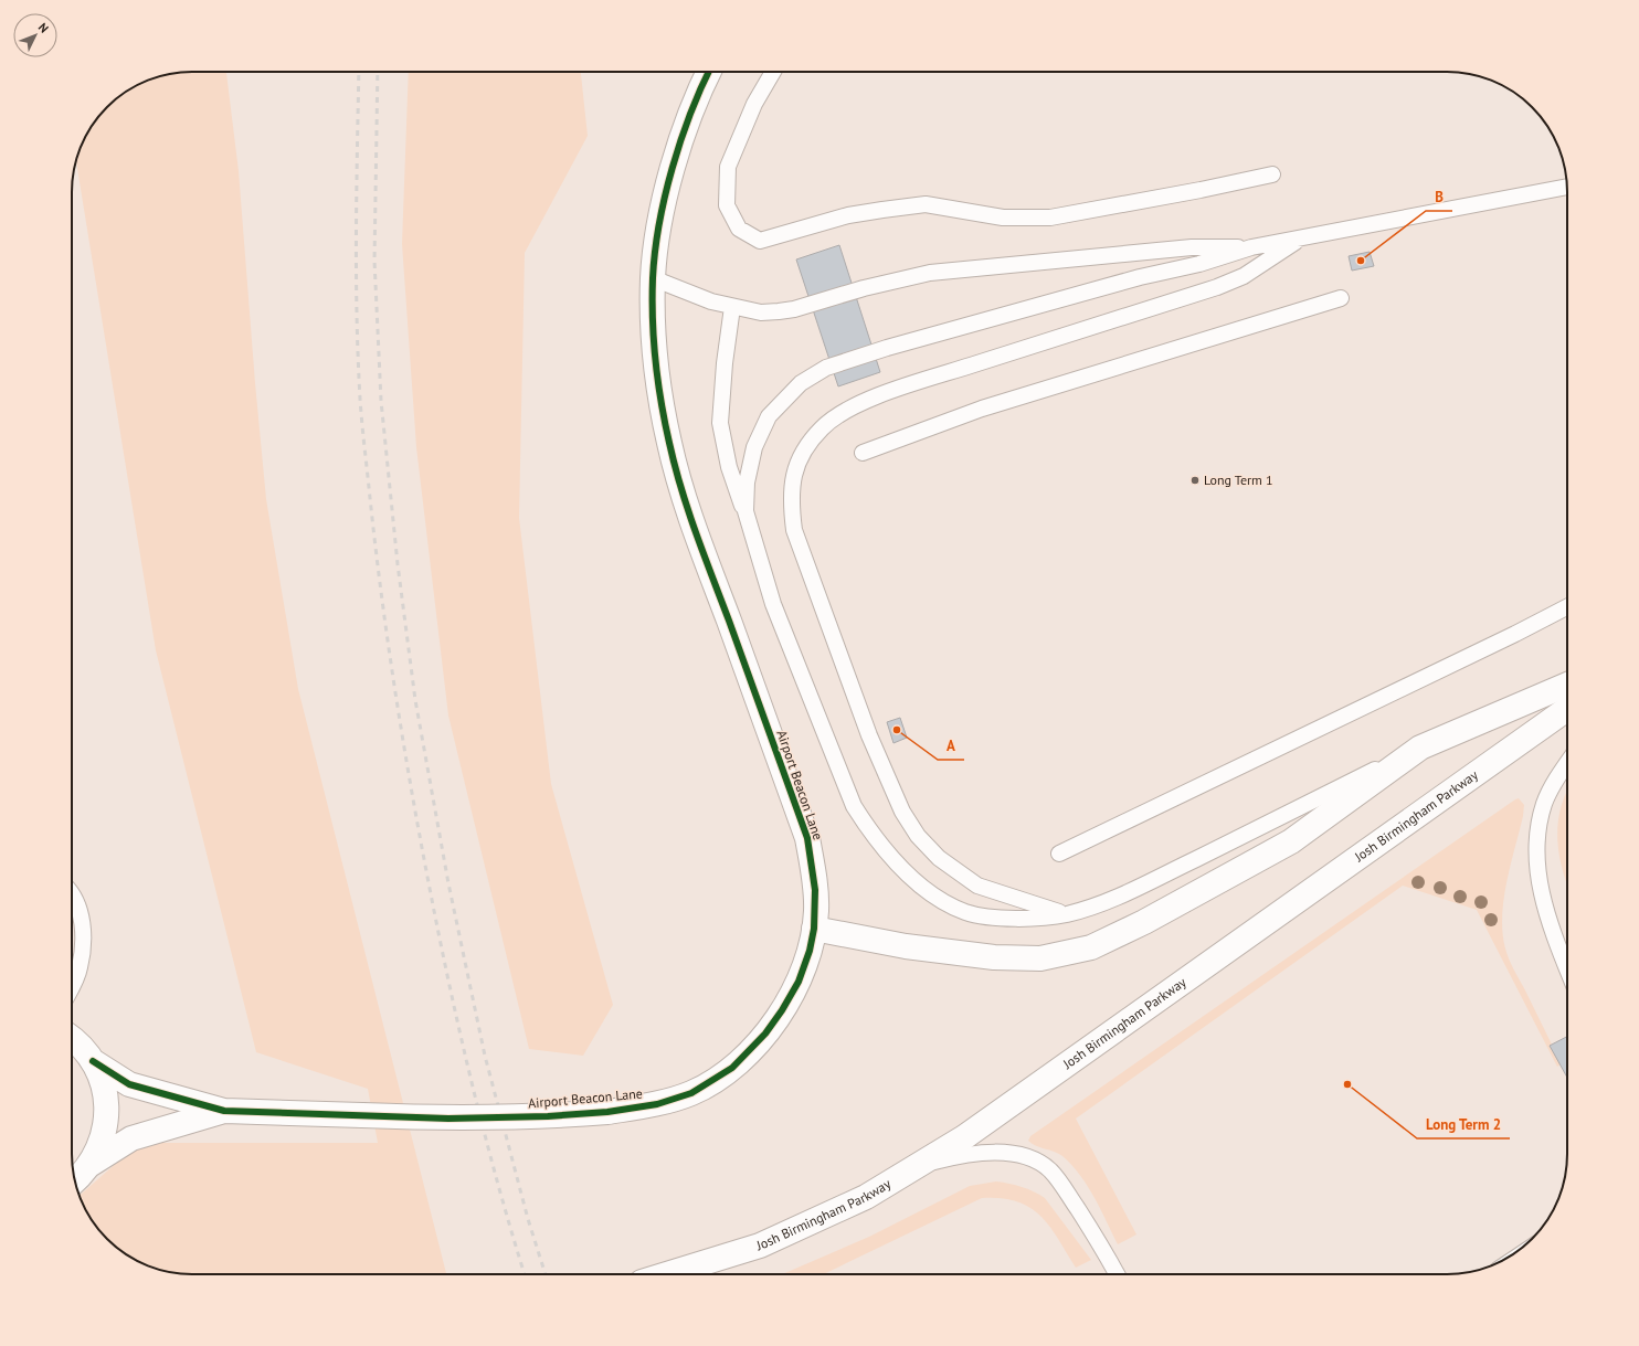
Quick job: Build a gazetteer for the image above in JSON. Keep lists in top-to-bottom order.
{
  "streets": {
    "street": ["Airport Beacon Lane", "Josh Birmingham Parkway"]
  },
  "places": [
    "B",
    "Long Term 1",
    "A",
    "Long Term 2"
  ],
  "north": "top right"
}
